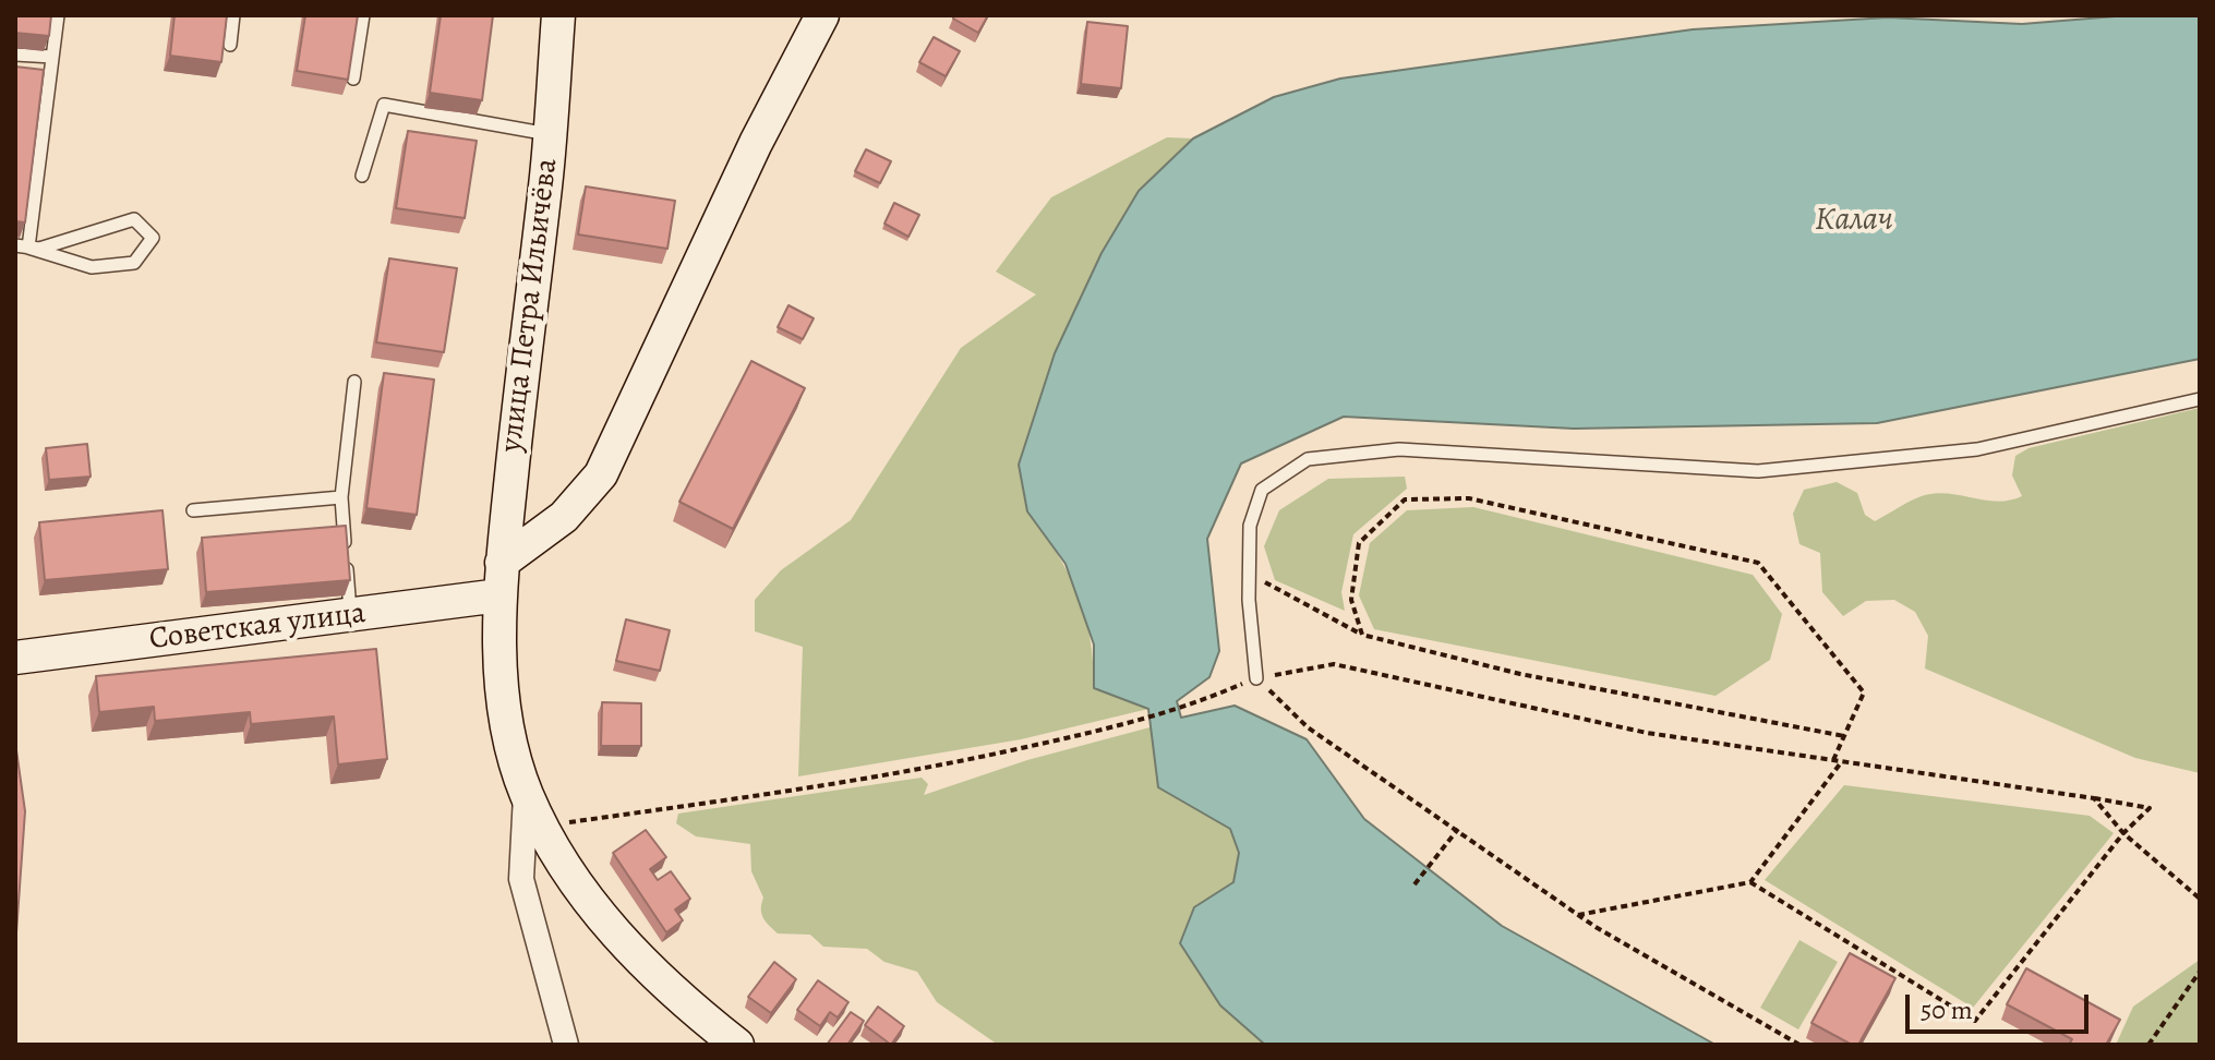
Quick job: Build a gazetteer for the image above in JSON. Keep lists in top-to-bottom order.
{
  "streets": {
    "main road": ["улица Петра Ильичёва", "Советская улица"]
  },
  "crossings": [
    ["улица Петра Ильичёва", "Советская улица"]
  ],
  "water": ["Калач"],
  "scale_bar": "50 m"
}
